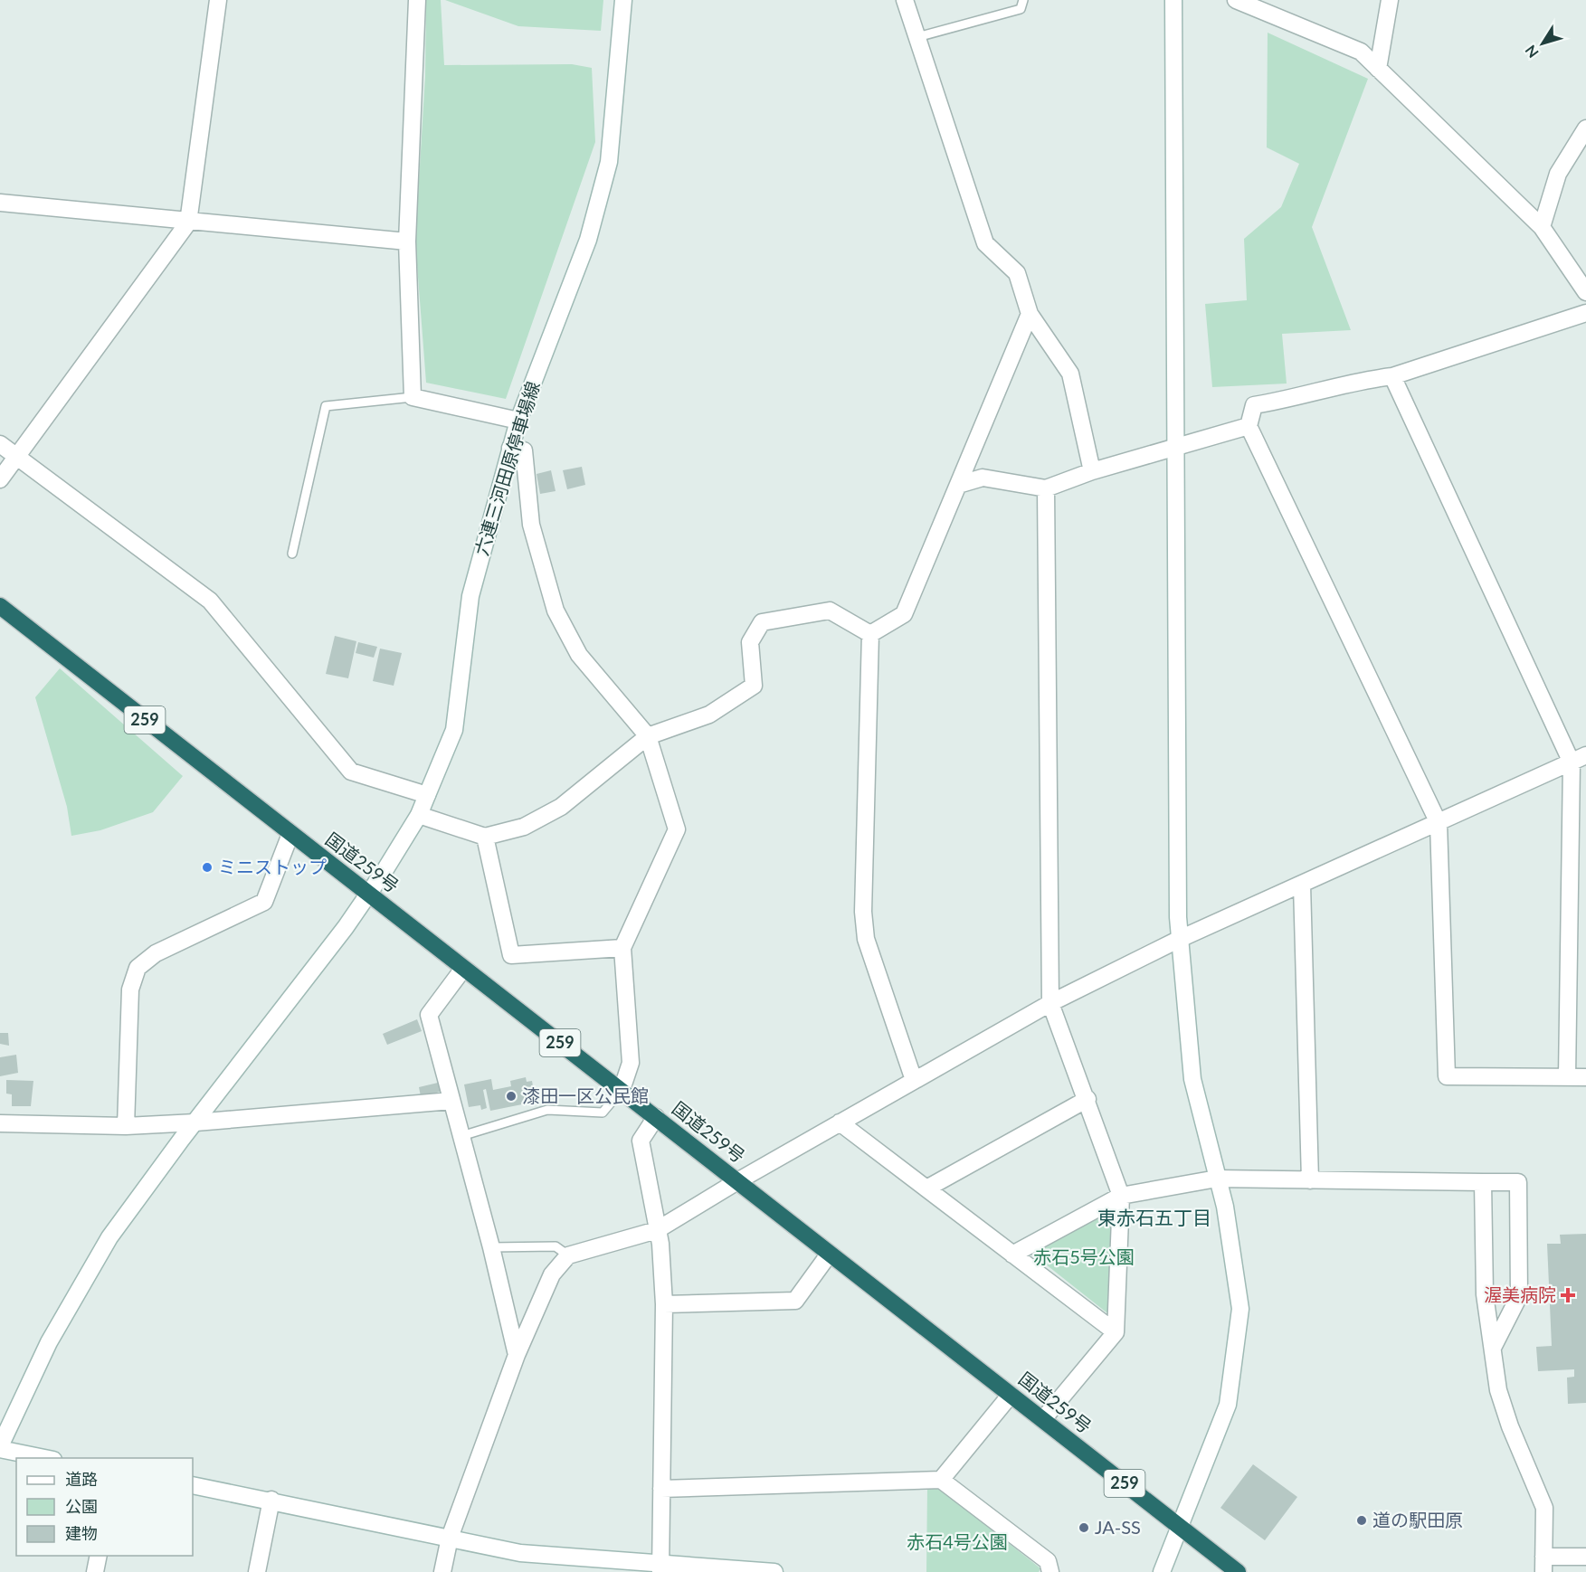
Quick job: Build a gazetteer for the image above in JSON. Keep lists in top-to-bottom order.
{
  "streets": {
    "highway": ["259", "国道259号"],
    "street": ["六連三河田原停車場線"]
  },
  "crossings": [
    ["六連三河田原停車場線", "国道259号"]
  ],
  "districts": ["東赤石五丁目"],
  "parks": ["赤石5号公園", "赤石4号公園"],
  "places": {
    "other": [
      "ミニストップ",
      "漆田一区公民館",
      "道の駅田原",
      "JA-SS"
    ],
    "health": ["渥美病院"]
  },
  "legend": ["道路", "公園", "建物"],
  "north": "bottom left"
}
